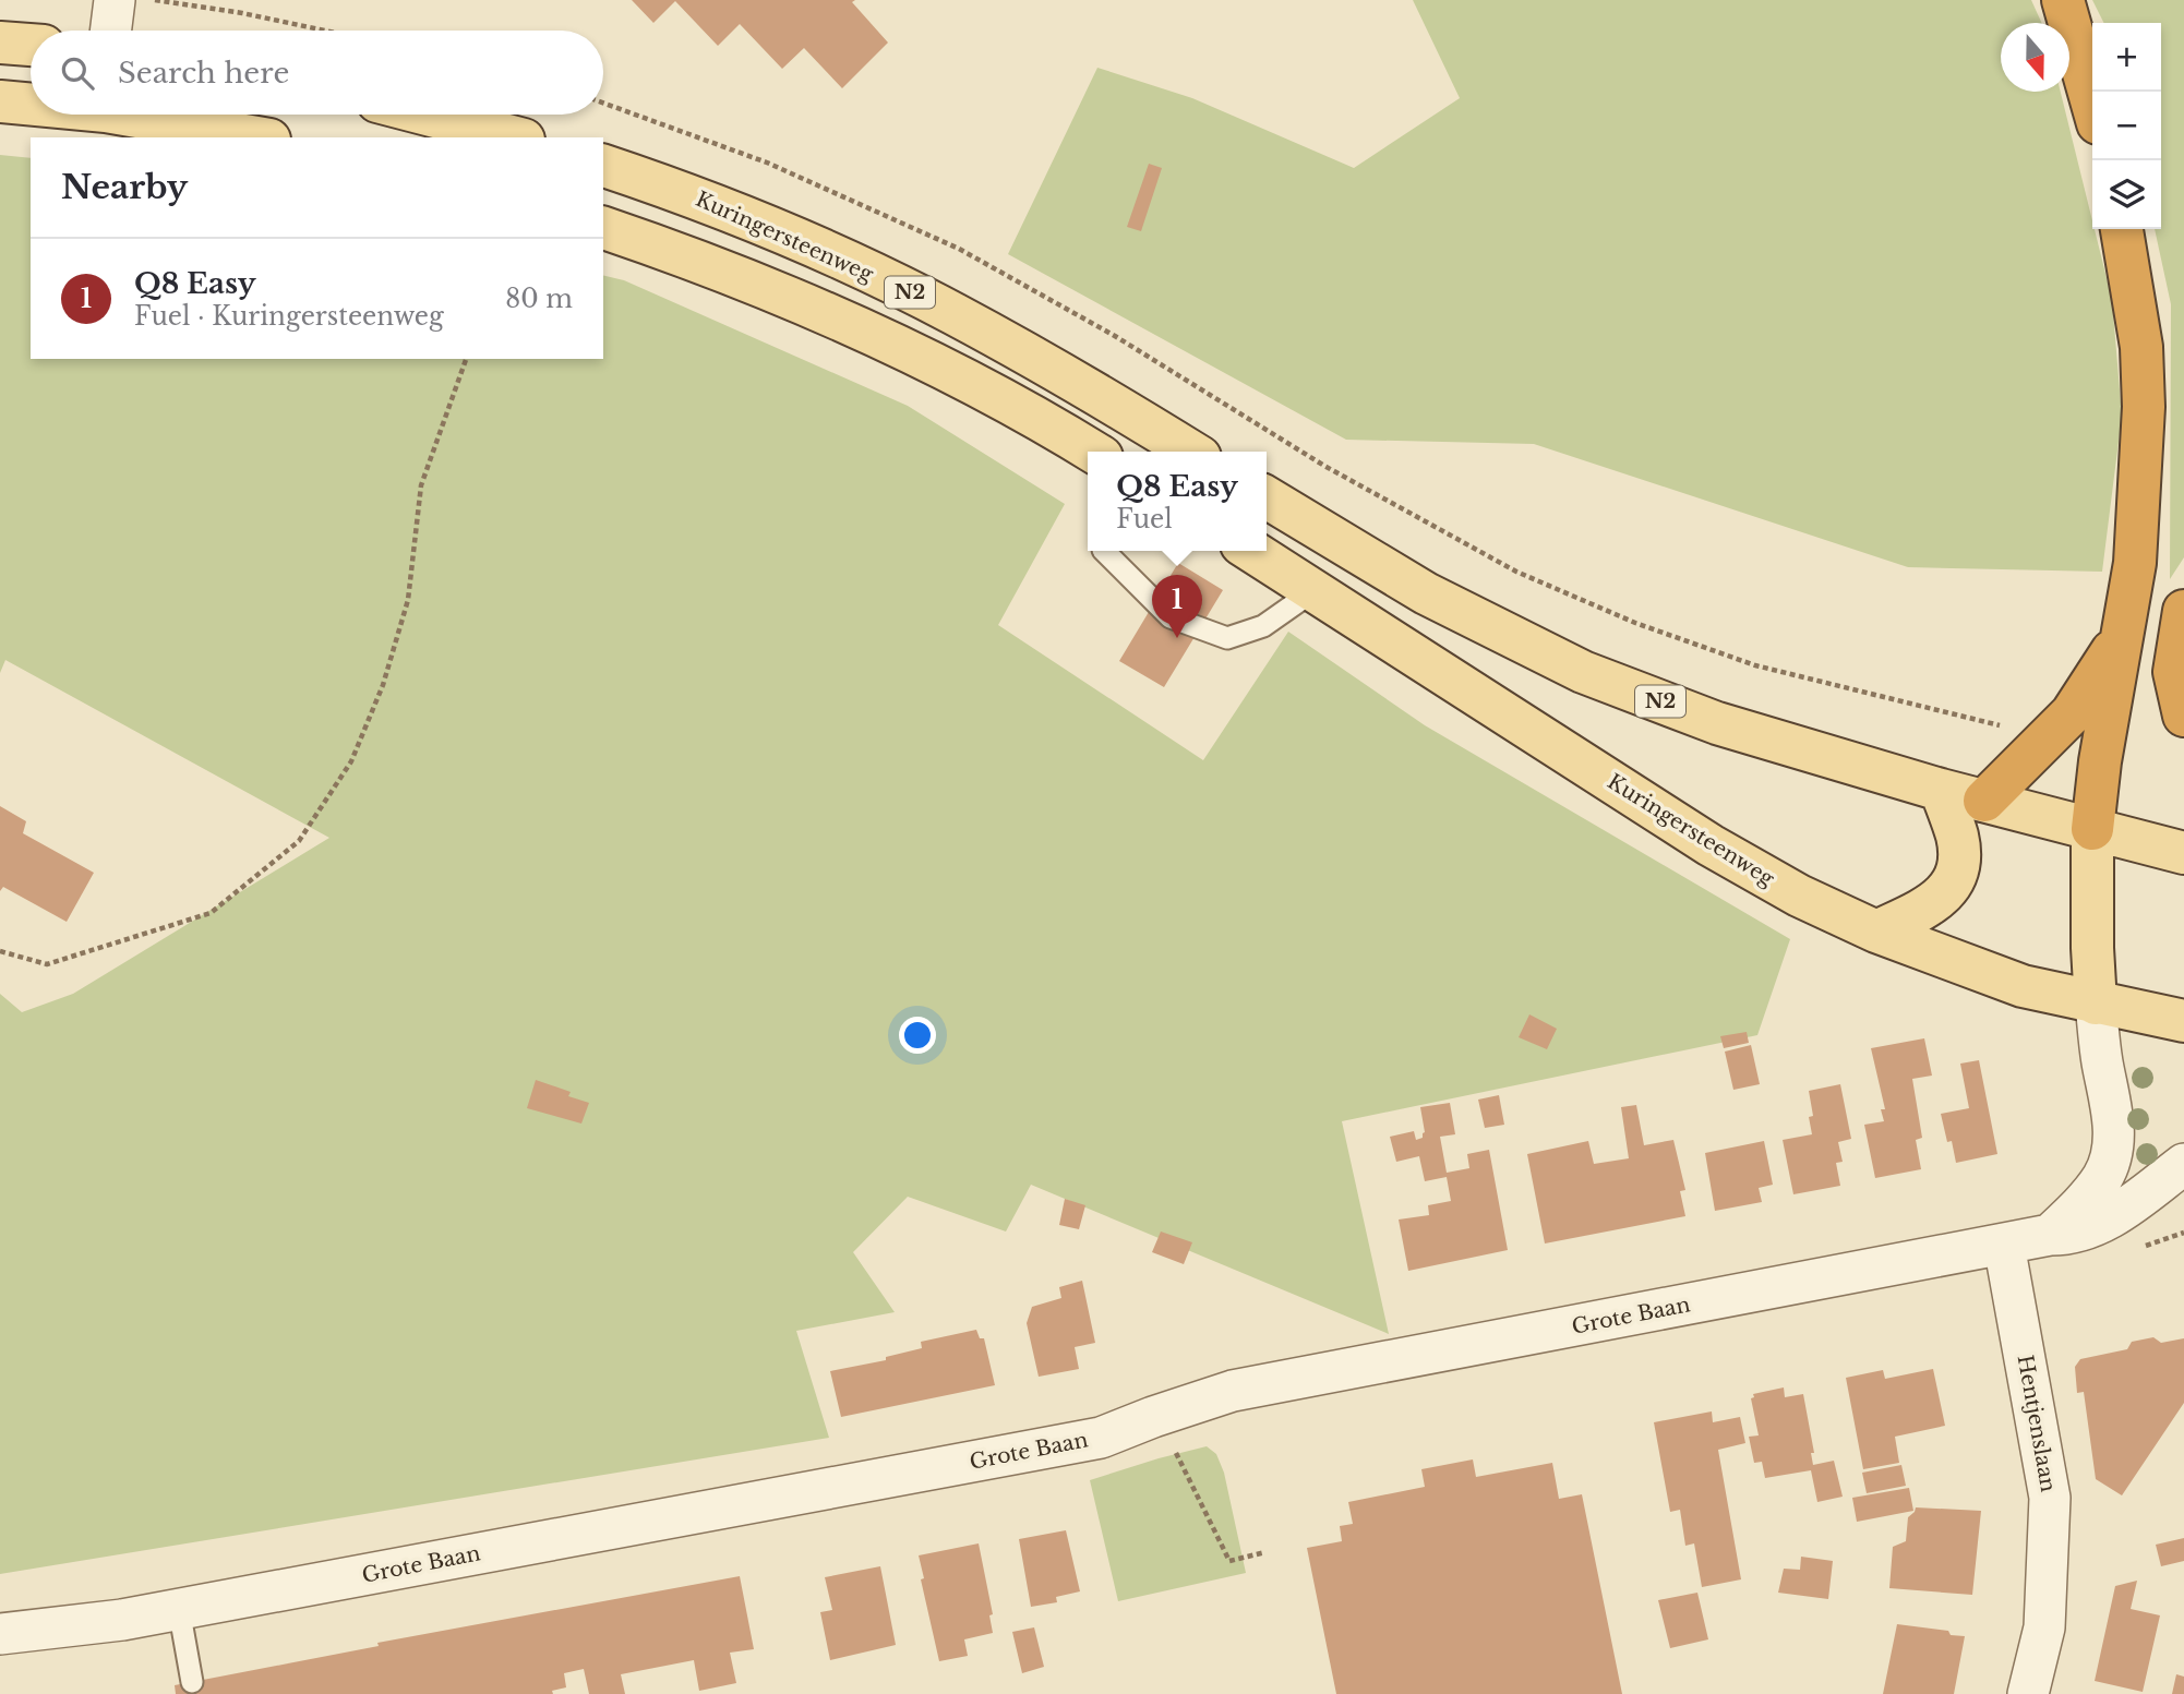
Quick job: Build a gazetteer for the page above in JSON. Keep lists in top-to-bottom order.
{
  "streets": {
    "main road": ["Kuringersteenweg", "N2"],
    "street": ["Grote Baan", "Hentjenslaan"]
  },
  "crossings": [
    ["Grote Baan", "Hentjenslaan"]
  ],
  "north": "bottom",
  "page": {
    "map_buttons": ["+", "−"],
    "search": "Search here",
    "heading": "Nearby",
    "list": [
      {
        "mark": "1",
        "name": "Q8 Easy",
        "note": "Fuel · Kuringersteenweg",
        "value": "80 m"
      }
    ],
    "popup": ["Q8 Easy", "Fuel"],
    "pins": "1"
  }
}
